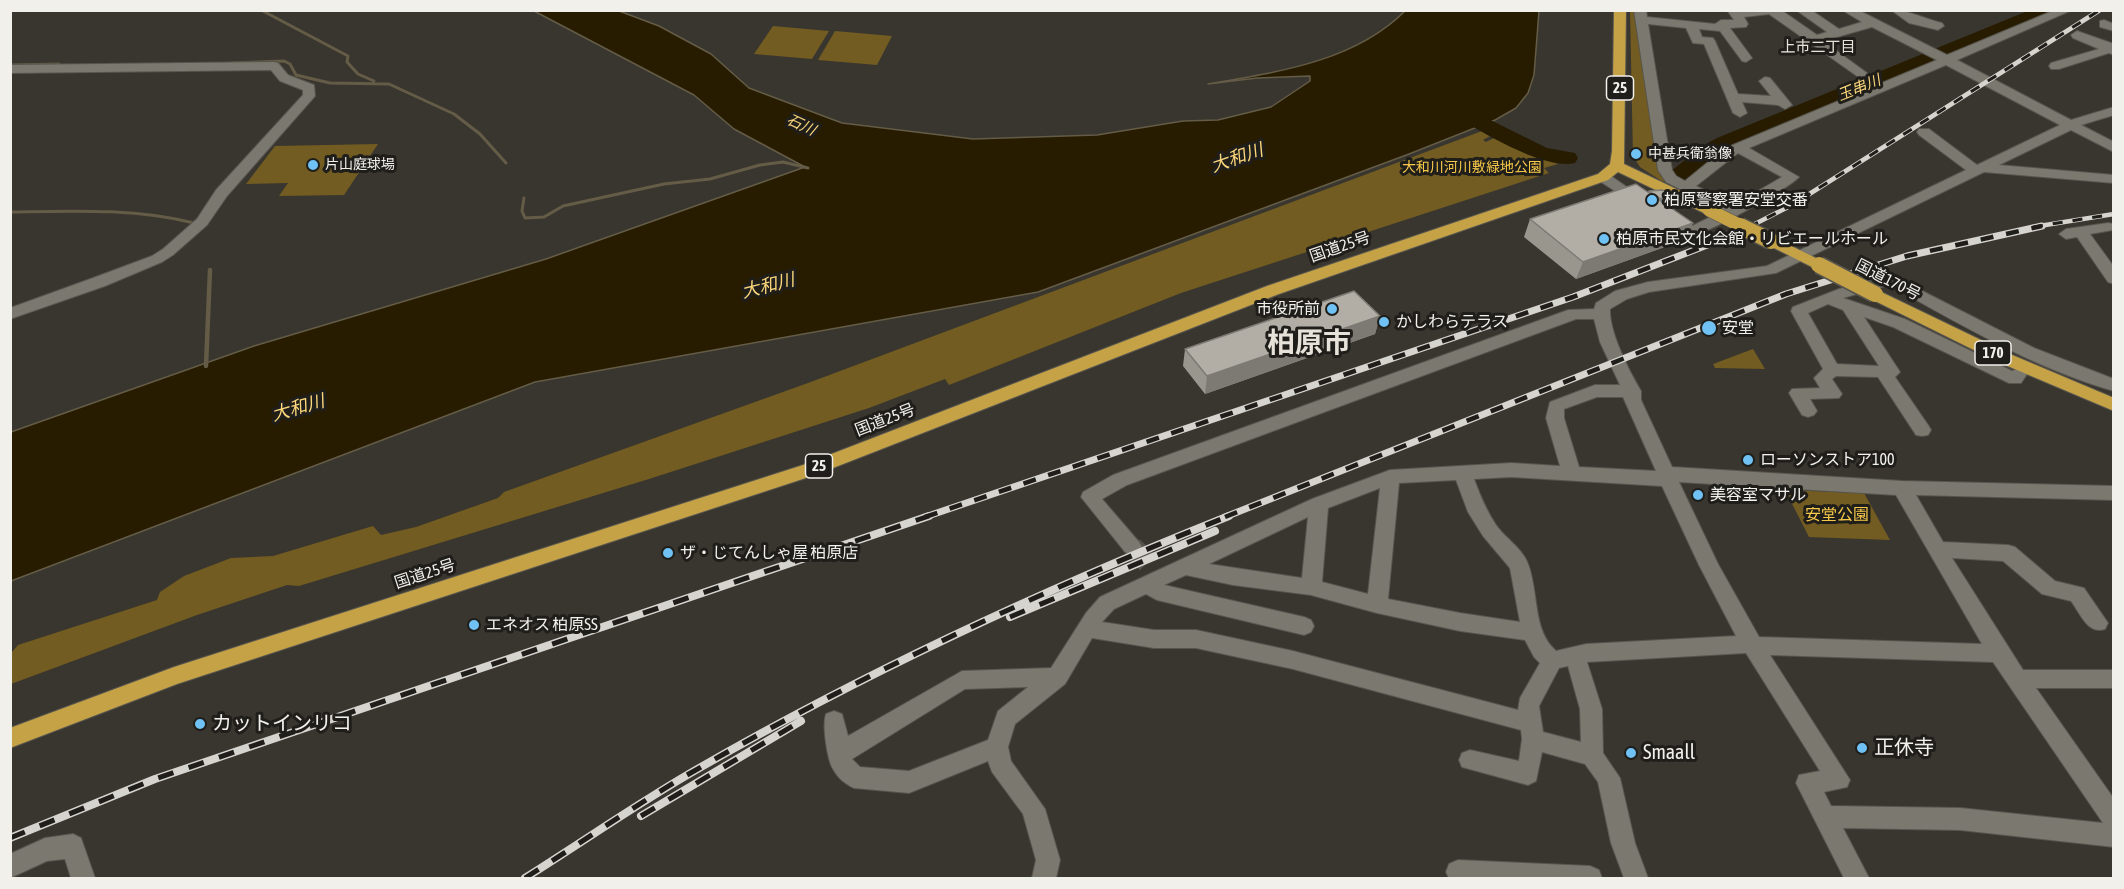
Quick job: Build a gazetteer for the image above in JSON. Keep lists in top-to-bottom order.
{
  "streets": {
    "highway": [
      "25",
      "国道25号",
      "国道170号",
      "170"
    ]
  },
  "crossings": [
    ["25", "国道25号"],
    ["25", "国道170号"],
    ["国道25号", "国道170号"]
  ],
  "districts": ["上市二丁目", "柏原市"],
  "water": ["玉串川", "石川", "大和川"],
  "parks": ["大和川河川敷緑地公園", "安堂公園"],
  "places": [
    "中甚兵衛翁像",
    "片山庭球場",
    "柏原警察署安堂交番",
    "柏原市民文化会館・リビエールホール",
    "市役所前",
    "かしわらテラス",
    "安堂",
    "ローソンストア100",
    "美容室マサル",
    "ザ・じてんしゃ屋 柏原店",
    "エネオス 柏原SS",
    "カットインリコ",
    "正休寺",
    "Smaall"
  ]
}
